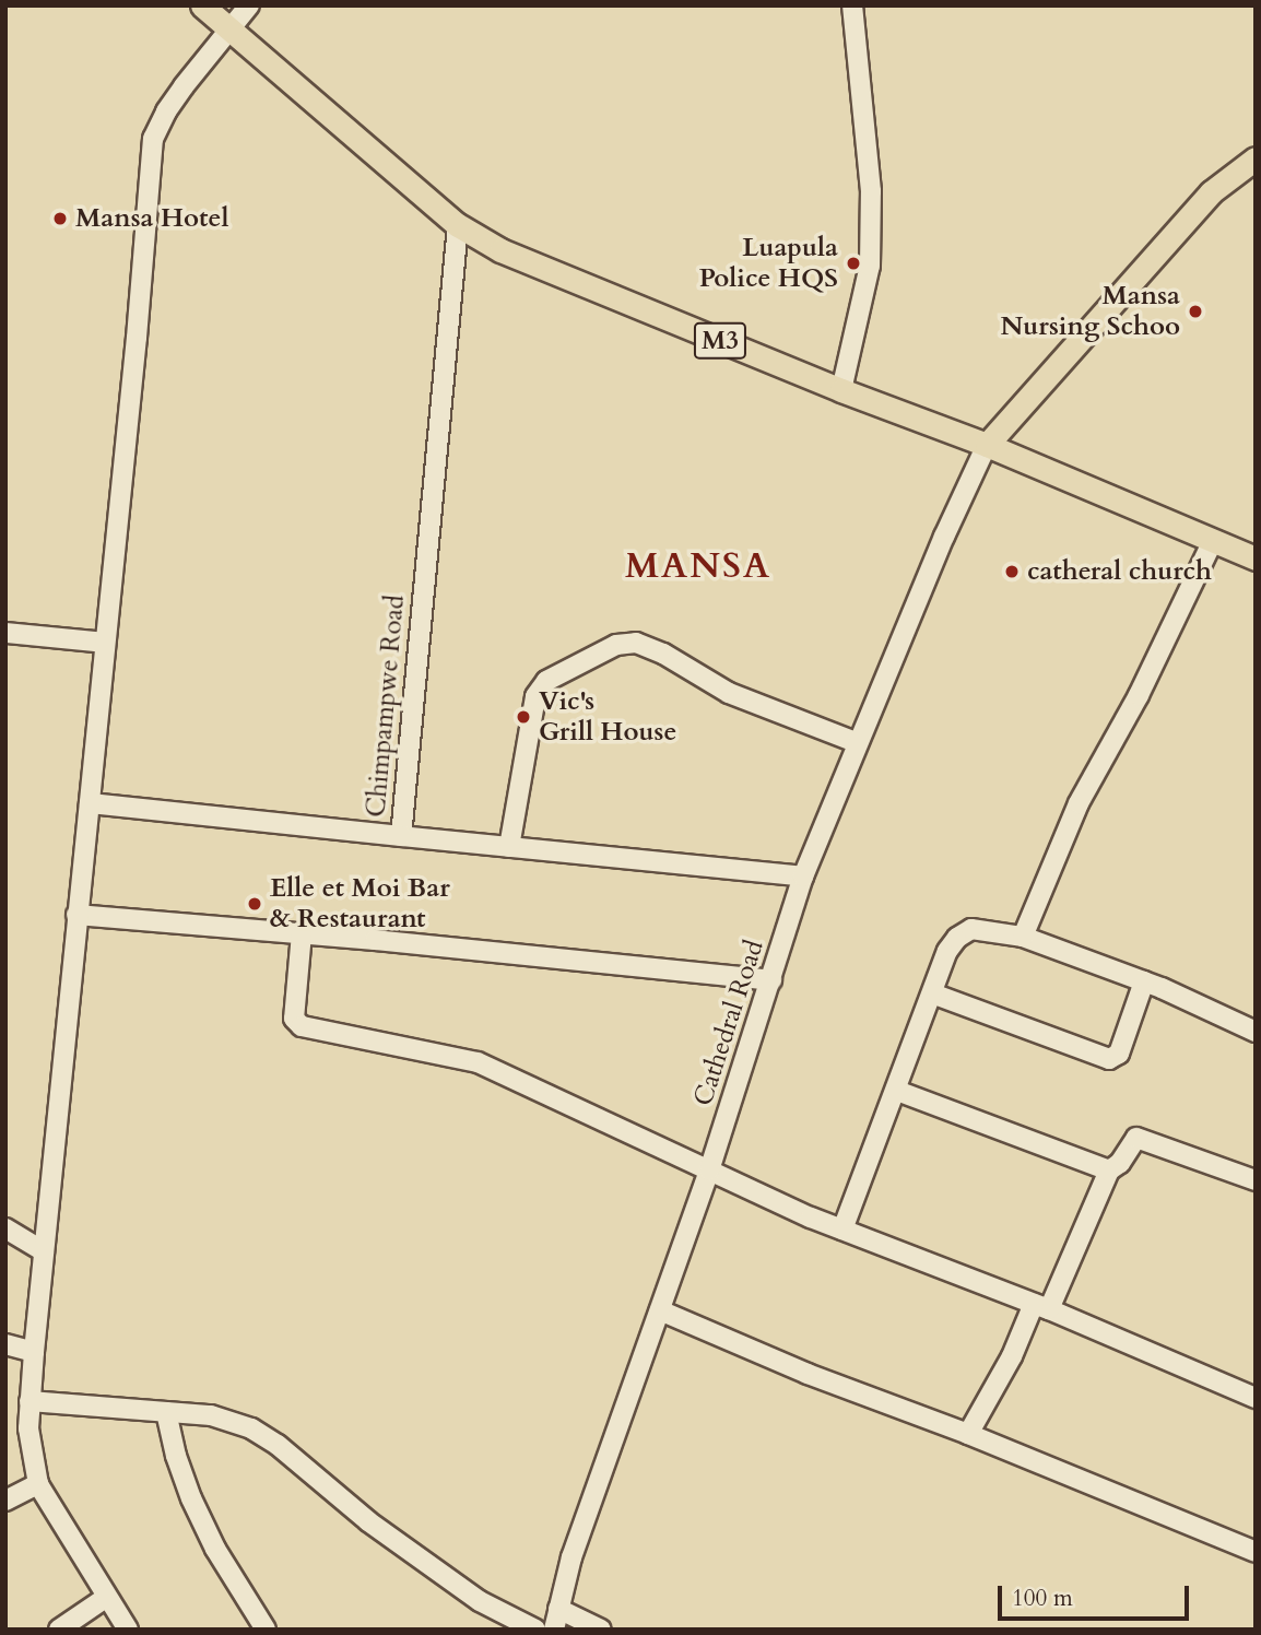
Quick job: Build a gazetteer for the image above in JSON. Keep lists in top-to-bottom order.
{
  "streets": {
    "main road": ["M3"],
    "street": ["Chimpampwe Road", "Cathedral Road"]
  },
  "crossings": [
    ["M3", "Chimpampwe Road"],
    ["M3", "Cathedral Road"],
    ["Chimpampwe Road", "Cathedral Road"]
  ],
  "districts": ["MANSA"],
  "places": [
    "Mansa Hotel",
    "Luapula Police HQS",
    "Mansa Nursing Schoo",
    "catheral church",
    "Vic's Grill House",
    "Elle et Moi Bar & Restaurant"
  ],
  "scale_bar": "100 m"
}
